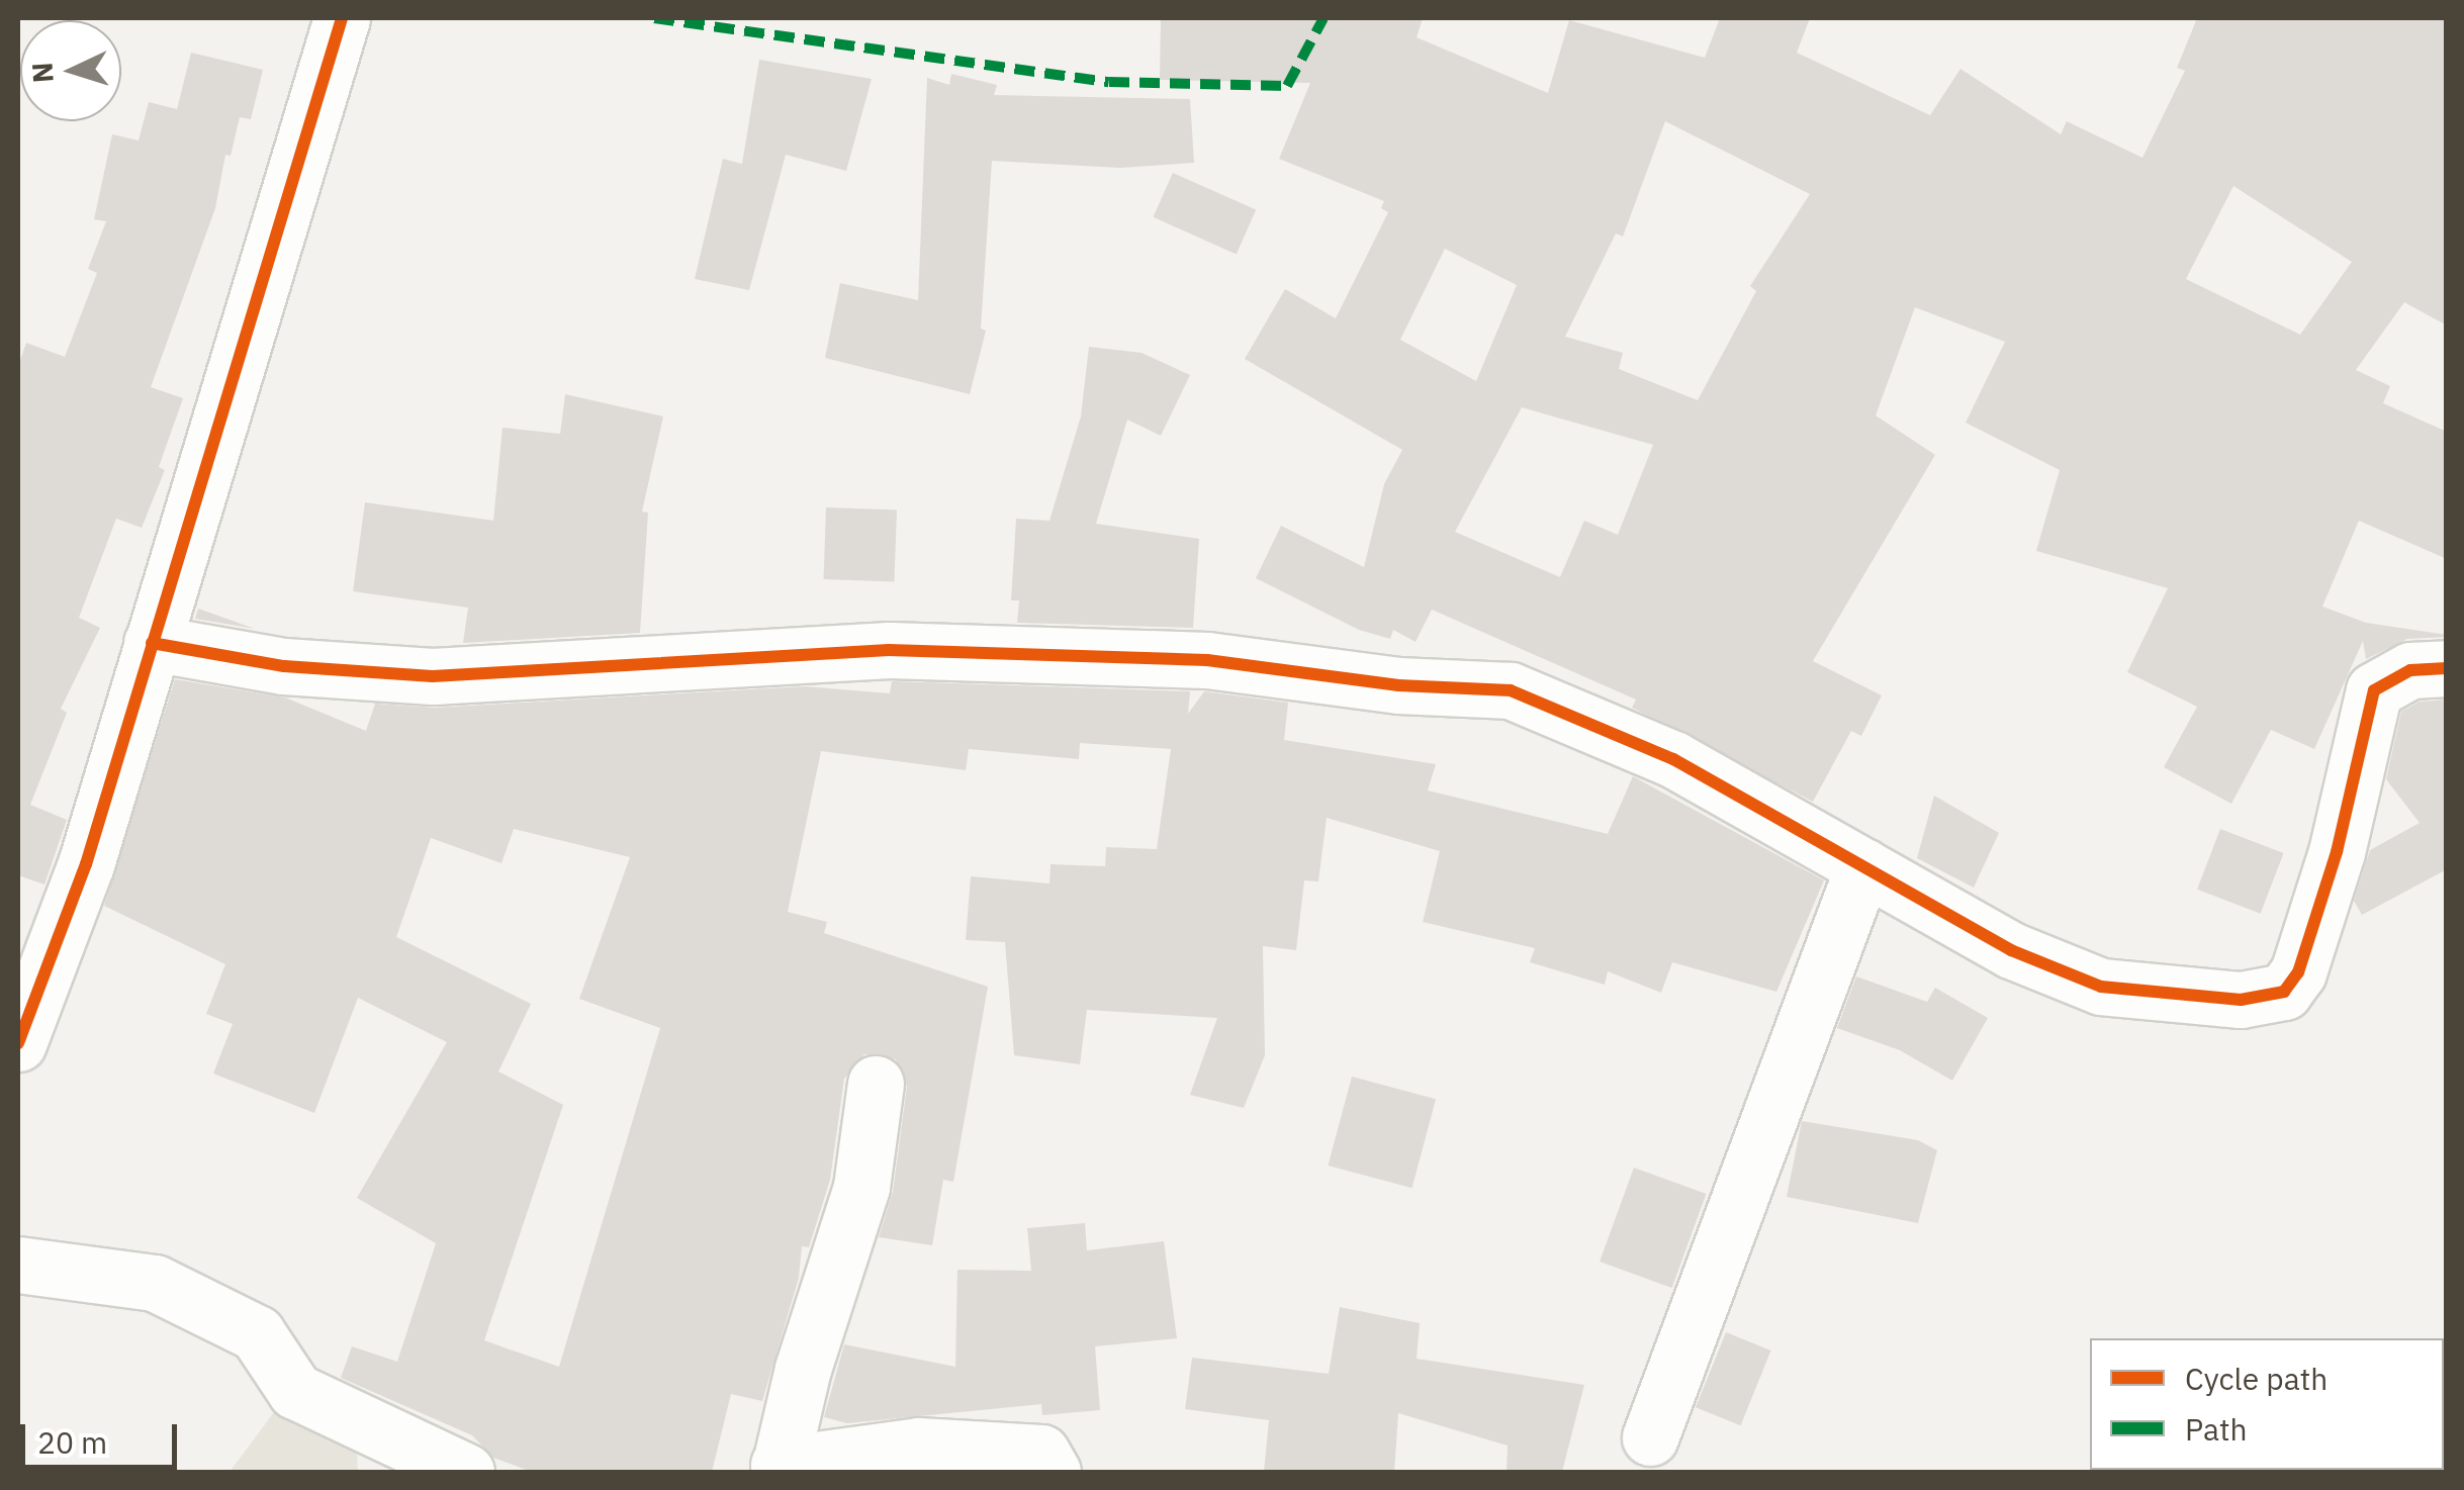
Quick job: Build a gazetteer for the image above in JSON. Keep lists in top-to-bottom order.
{
  "legend": ["Cycle path", "Path"],
  "scale_bar": "20 m",
  "north": "left"
}
